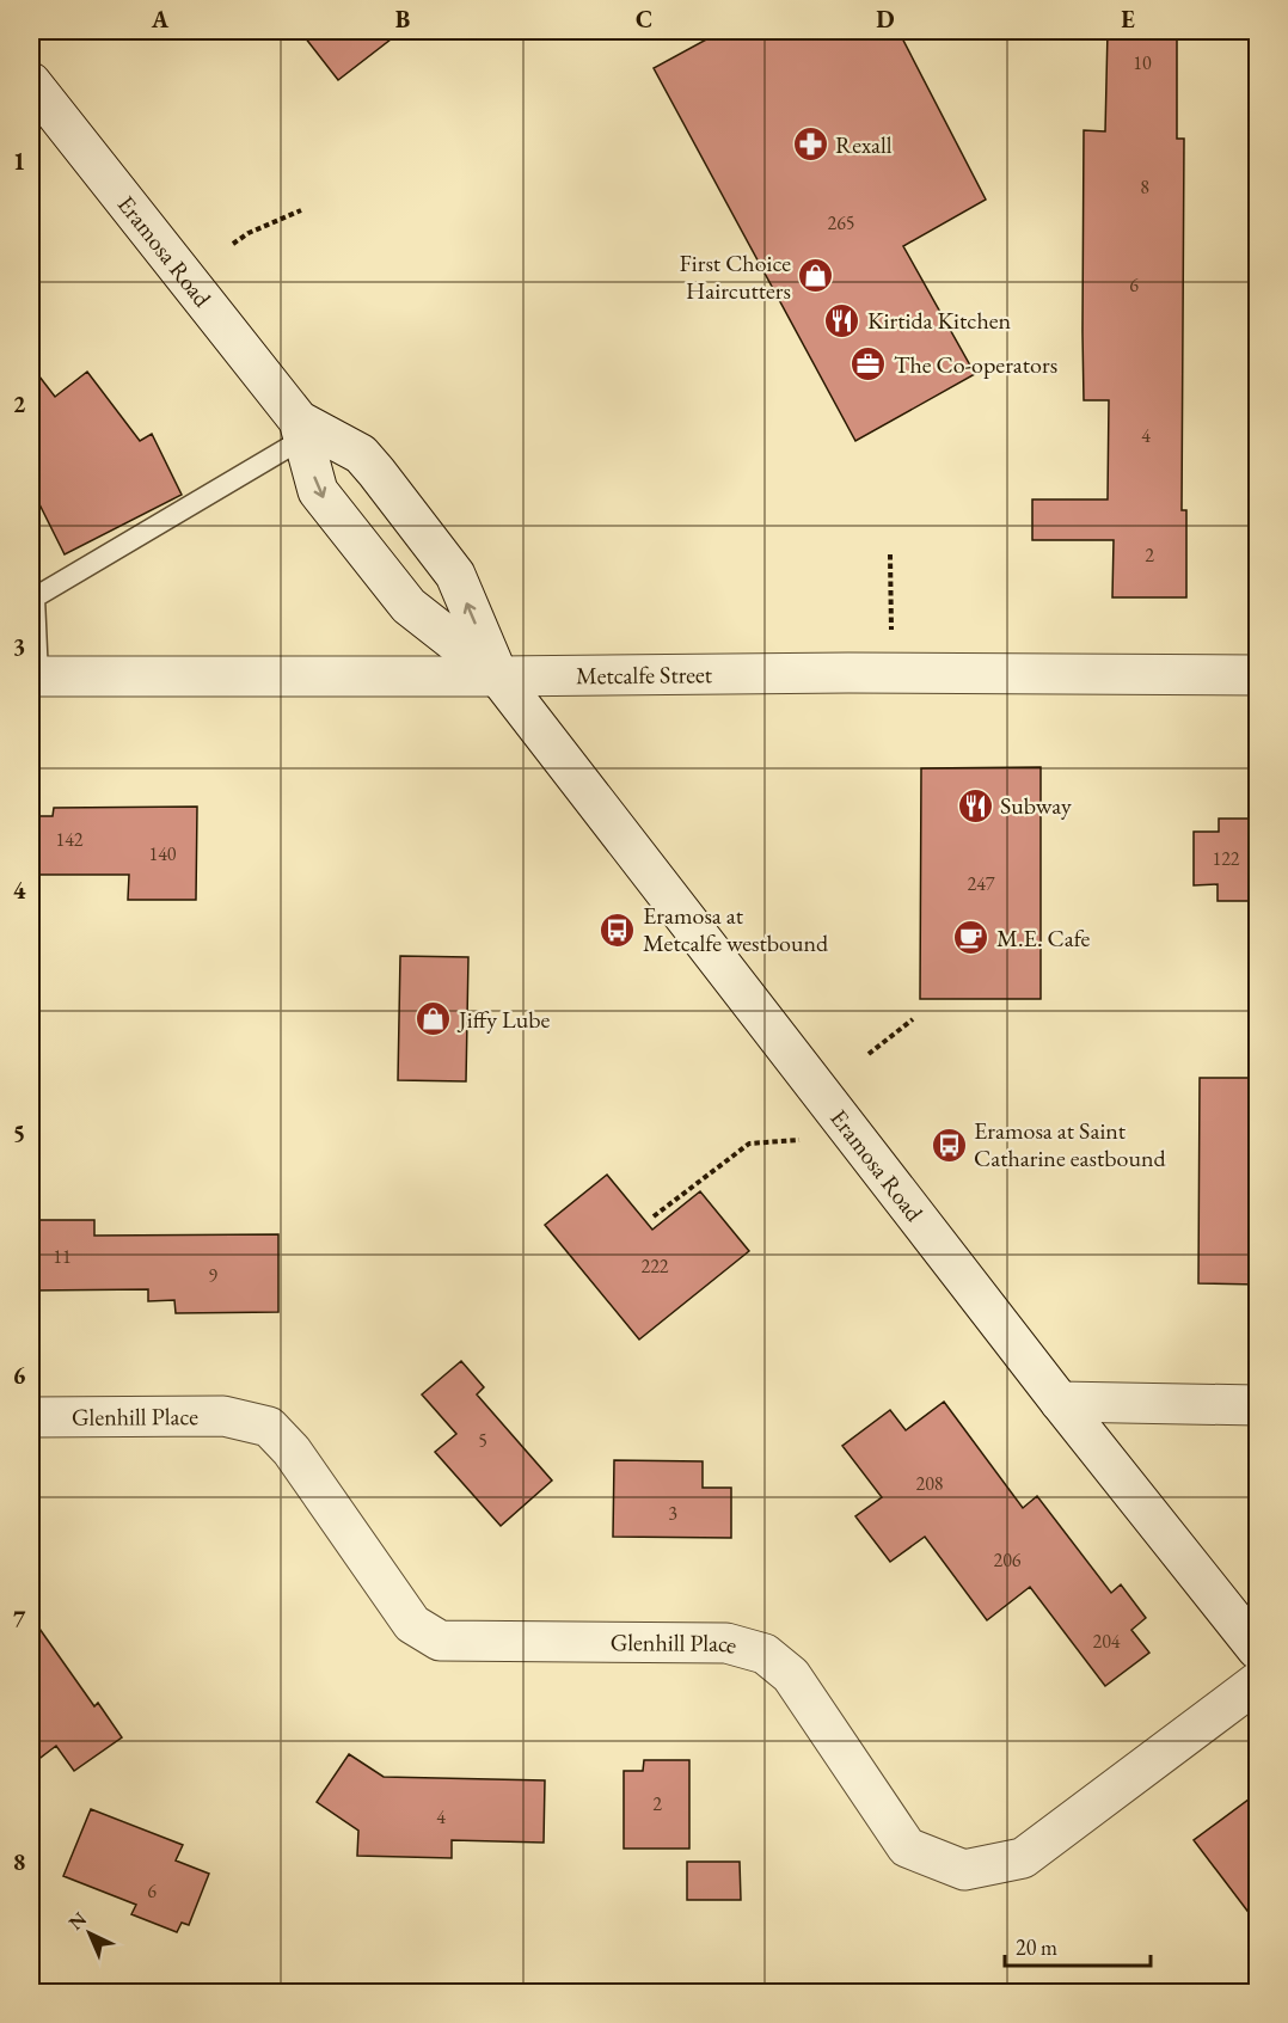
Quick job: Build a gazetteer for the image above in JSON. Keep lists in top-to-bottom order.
{
  "streets": {
    "street": ["Eramosa Road", "Metcalfe Street", "Glenhill Place"]
  },
  "crossings": [
    ["Eramosa Road", "Metcalfe Street"]
  ],
  "places": {
    "pharmacy": ["Rexall"],
    "shop": ["First Choice Haircutters", "Jiffy Lube"],
    "restaurant": ["Kirtida Kitchen", "Subway"],
    "office": ["The Co-operators"],
    "bus stop": ["Eramosa at Metcalfe westbound", "Eramosa at Saint Catharine eastbound"],
    "cafe": ["M.E. Cafe"]
  },
  "house_numbers": [
    "10",
    "8",
    "265",
    "6",
    "4",
    "2",
    "142",
    "140",
    "122",
    "247",
    "11",
    "222",
    "9",
    "5",
    "208",
    "3",
    "206",
    "204",
    "2",
    "4",
    "6"
  ],
  "scale_bar": "20 m",
  "north": "top left",
  "grid": {
    "columns": [
      "A",
      "B",
      "C",
      "D",
      "E"
    ],
    "rows": [
      "1",
      "2",
      "3",
      "4",
      "5",
      "6",
      "7",
      "8"
    ]
  }
}
